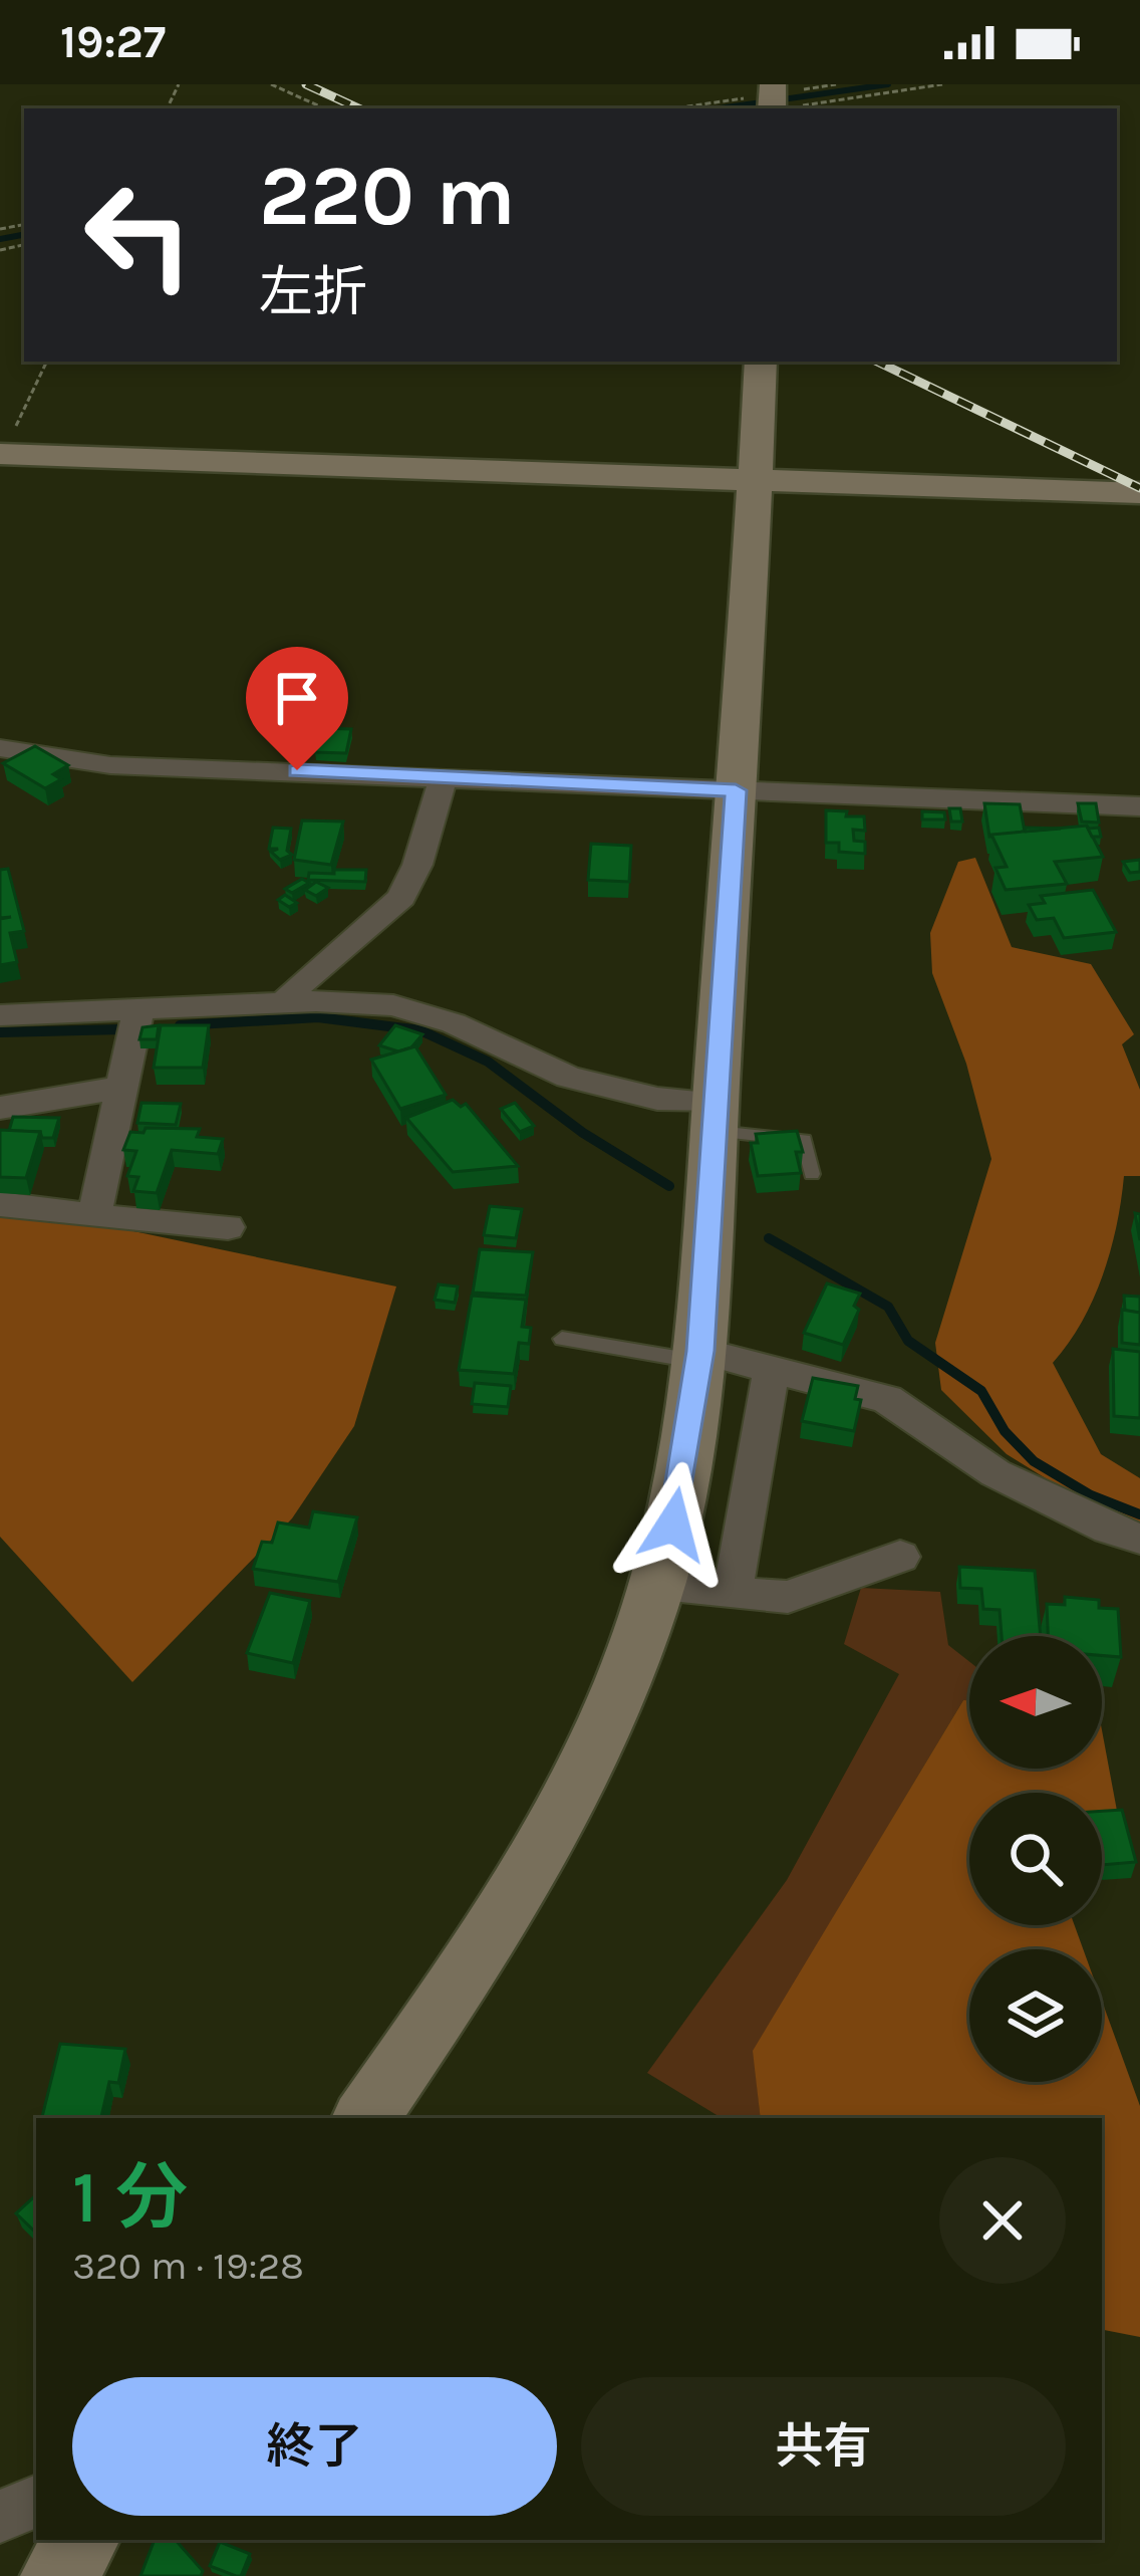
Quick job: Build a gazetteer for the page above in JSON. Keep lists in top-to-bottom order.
{
  "north": "left",
  "page": {
    "status": "19:27",
    "turn": ["220 m", "左折"],
    "heading": ["1 分", "320 m · 19:28"],
    "buttons": ["終了", "共有"]
  }
}
